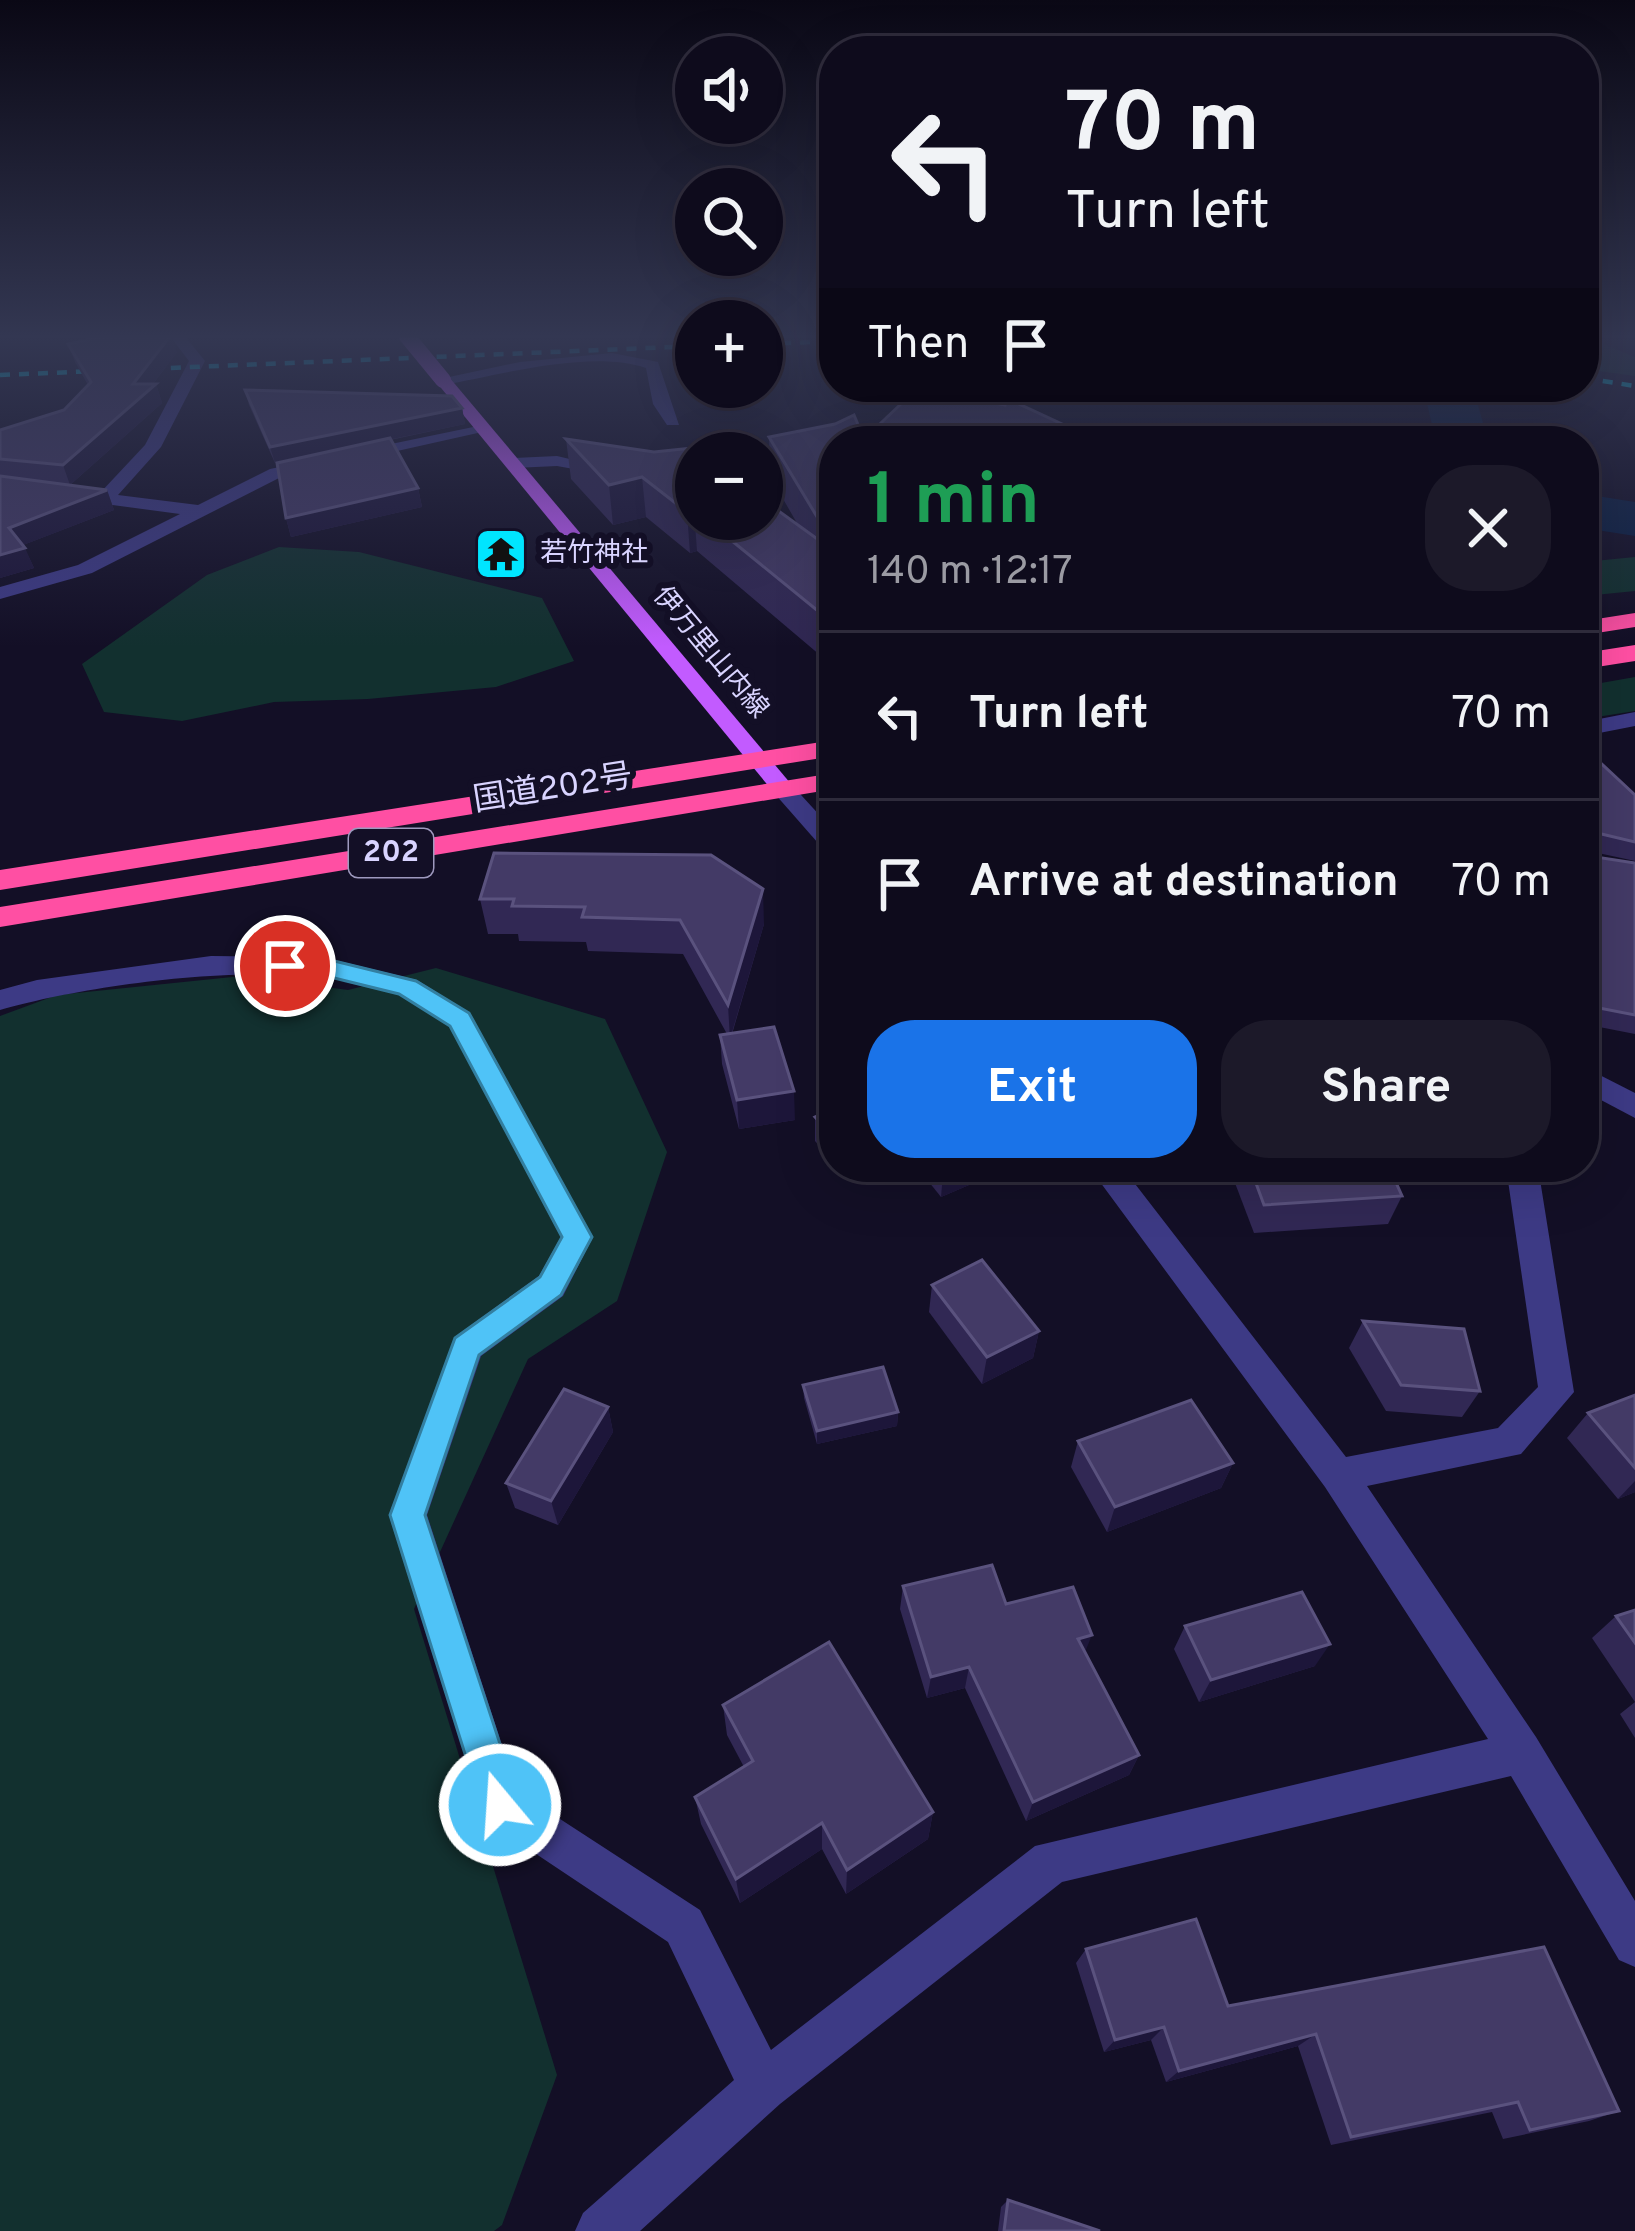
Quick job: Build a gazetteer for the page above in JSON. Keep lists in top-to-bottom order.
{
  "streets": {
    "highway": ["国道202号", "202"],
    "main road": ["伊万里山内線"]
  },
  "crossings": [
    ["伊万里山内線", "国道202号"]
  ],
  "places": {
    "temple": ["若竹神社"]
  },
  "page": {
    "map_buttons": ["+", "−"],
    "turn": ["70 m", "Turn left"],
    "then": "Then",
    "heading": ["1 min", "140 m · 12:17"],
    "list": [
      {
        "name": "Turn left",
        "value": "70 m"
      },
      {
        "name": "Arrive at destination",
        "value": "70 m"
      }
    ],
    "buttons": ["Exit", "Share"]
  }
}
